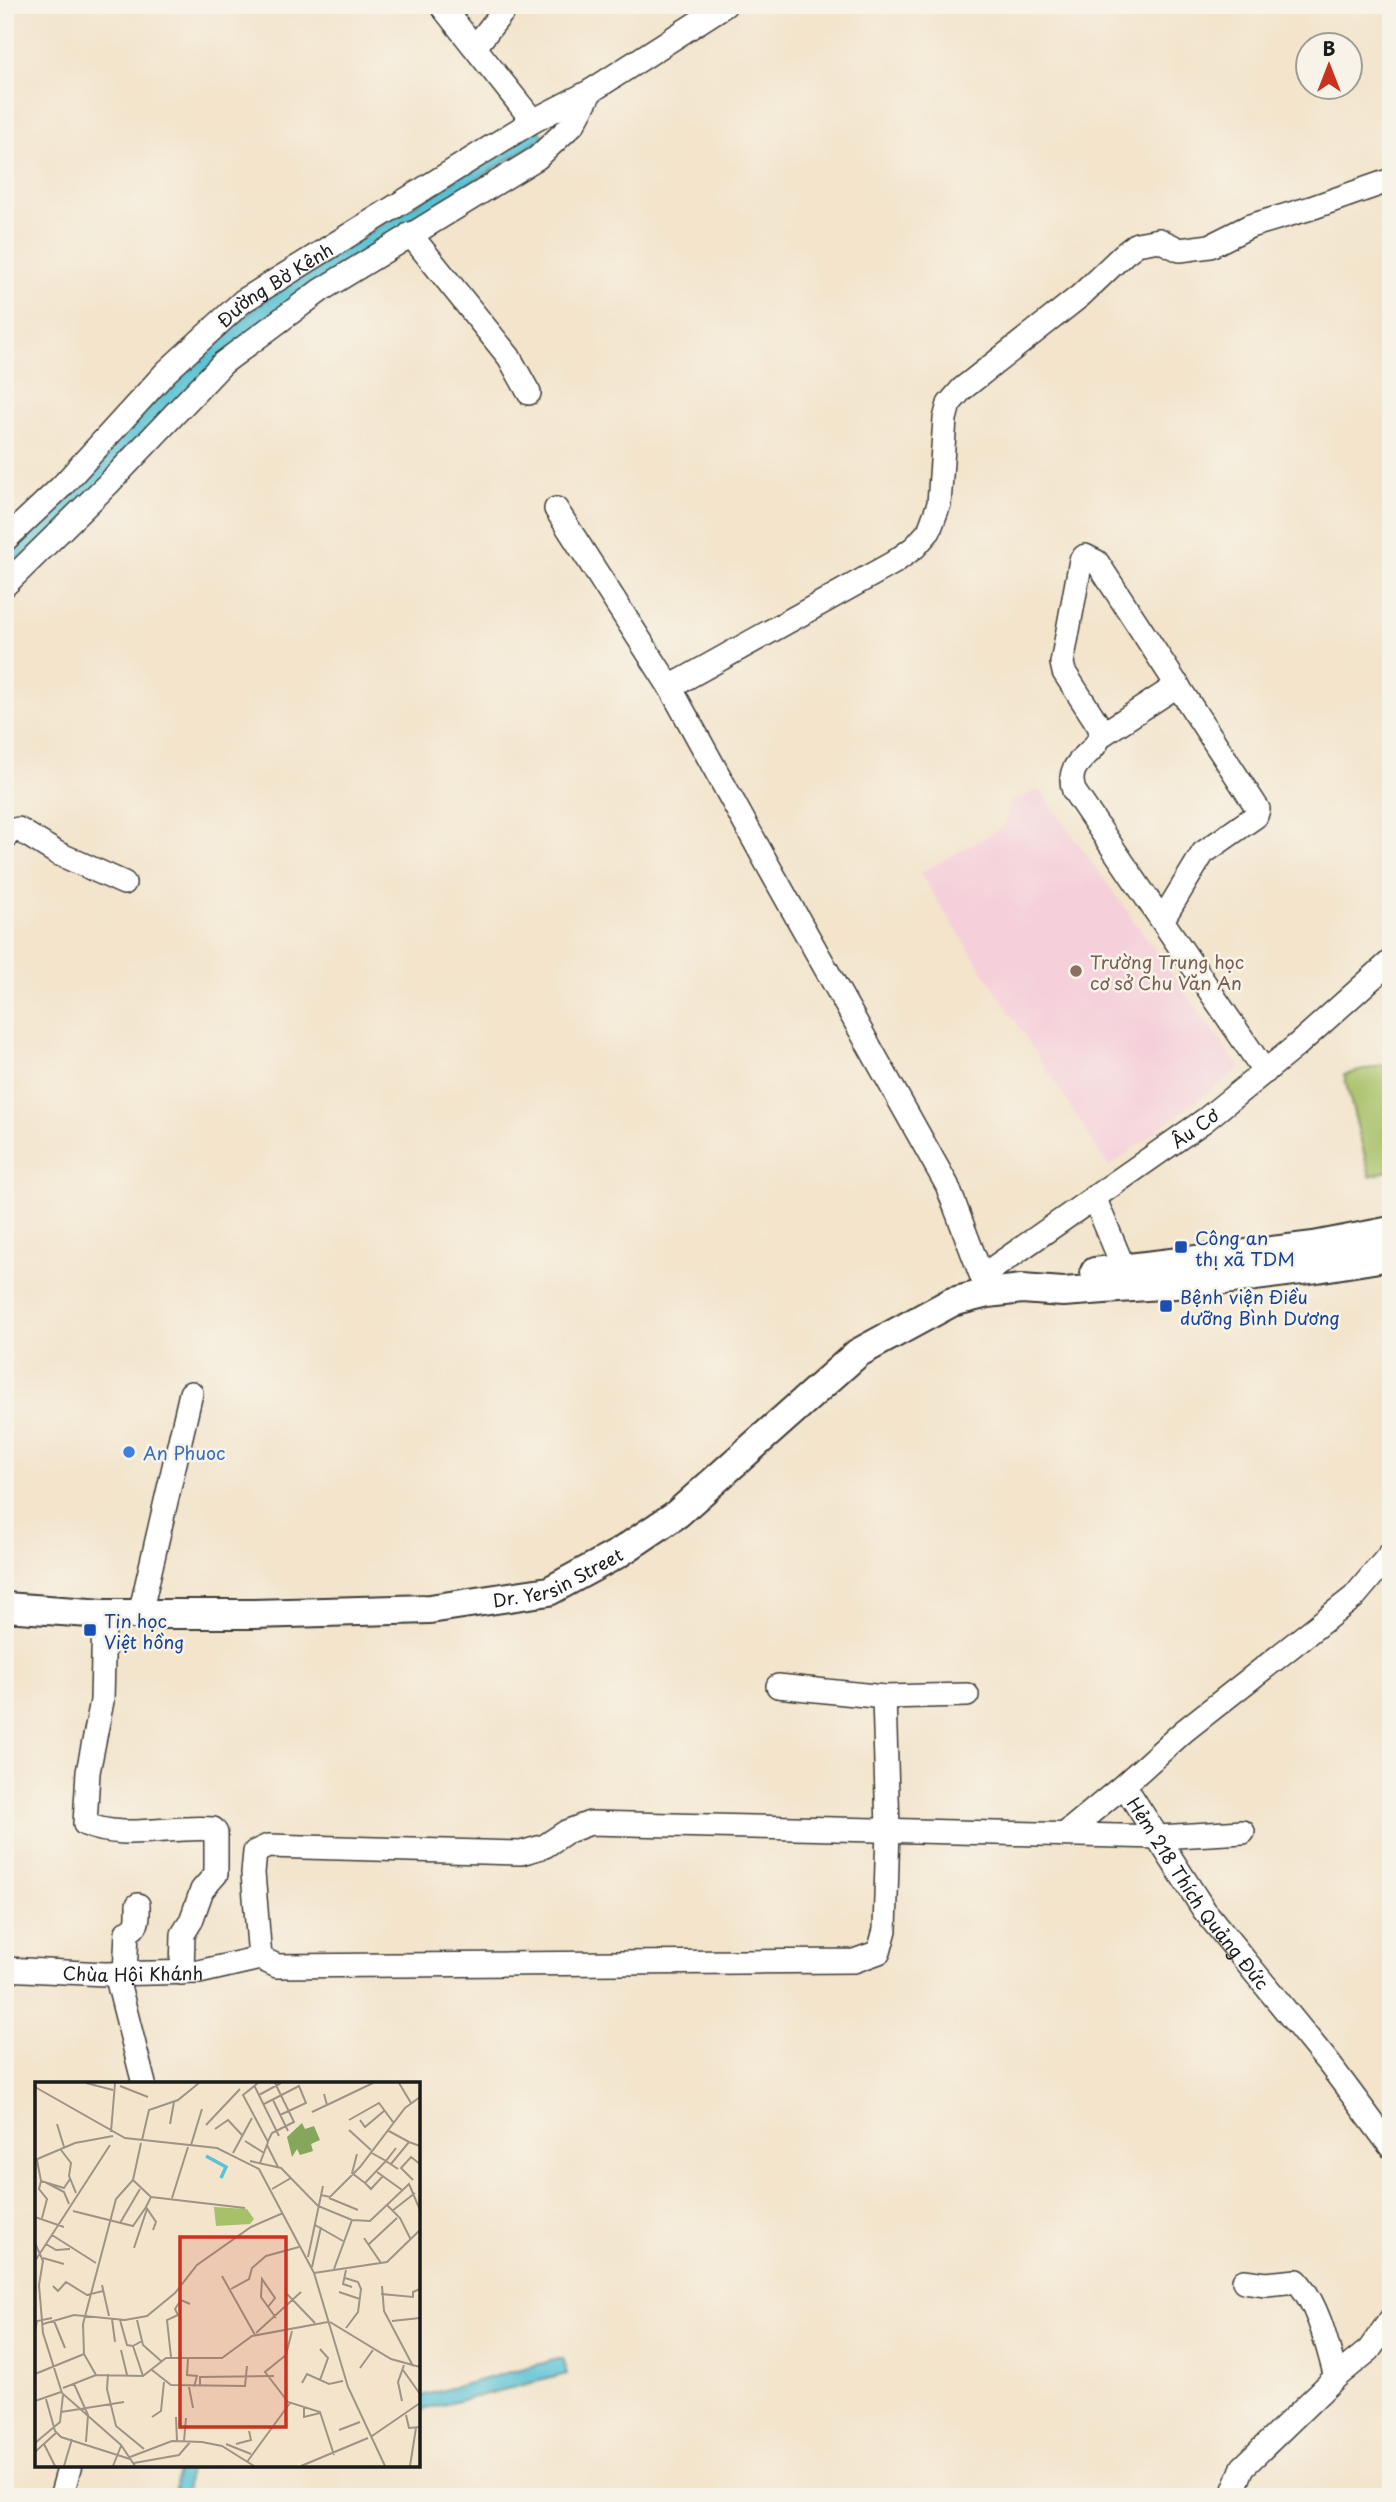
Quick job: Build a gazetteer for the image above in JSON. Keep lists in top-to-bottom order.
{
  "streets": {
    "main road": ["Dr. Yersin Street"],
    "street": [
      "Đường Bờ Kênh",
      "Âu Cơ",
      "Hẻm 218 Thích Quảng Đức",
      "Chùa Hội Khánh"
    ]
  },
  "crossings": [
    ["Âu Cơ", "Dr. Yersin Street"]
  ],
  "places": {
    "other": ["Trường Trung học cơ sở Chu Văn An", "An Phuoc"],
    "transit": ["Công an thị xã TDM", "Bệnh viện Điều dưỡng Bình Dương", "Tin học Việt hồng"]
  },
  "north": "top"
}
